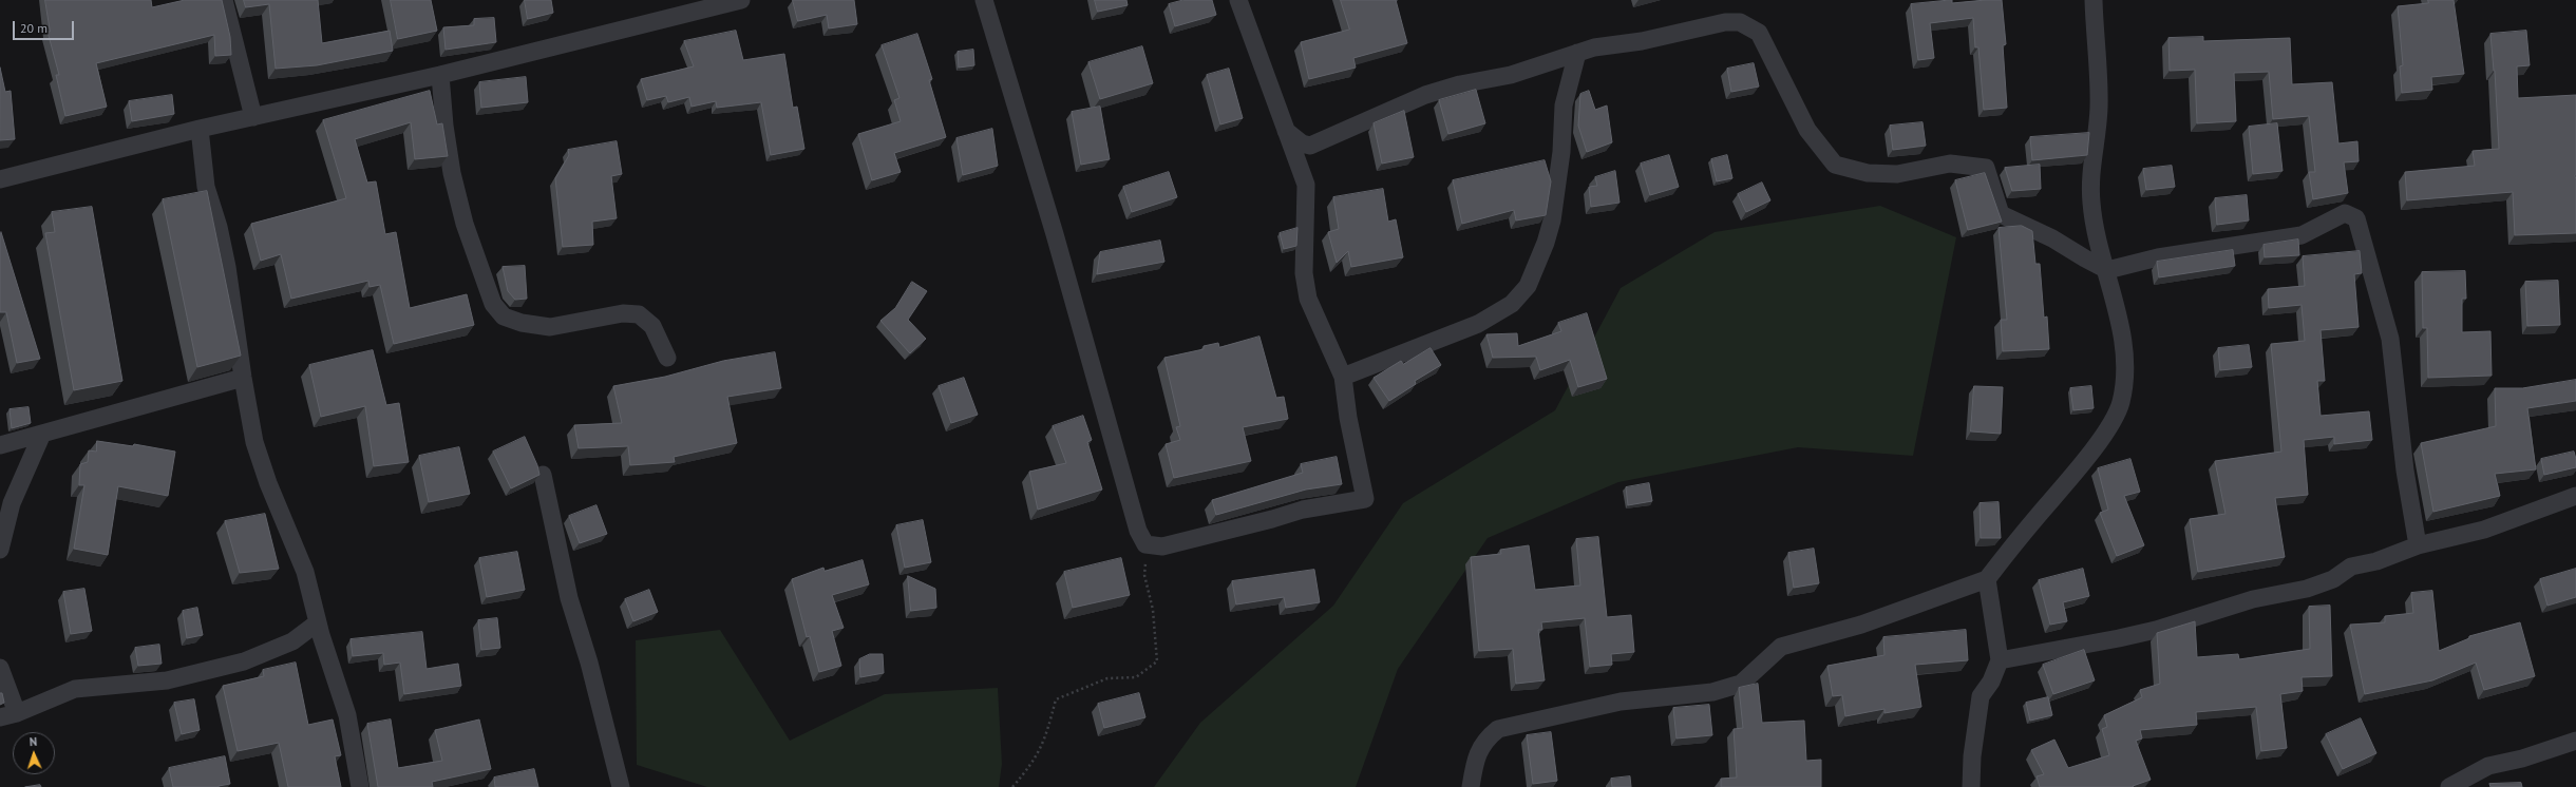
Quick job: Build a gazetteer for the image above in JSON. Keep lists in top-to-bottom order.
{
  "scale_bar": "20 m",
  "north": "top"
}
